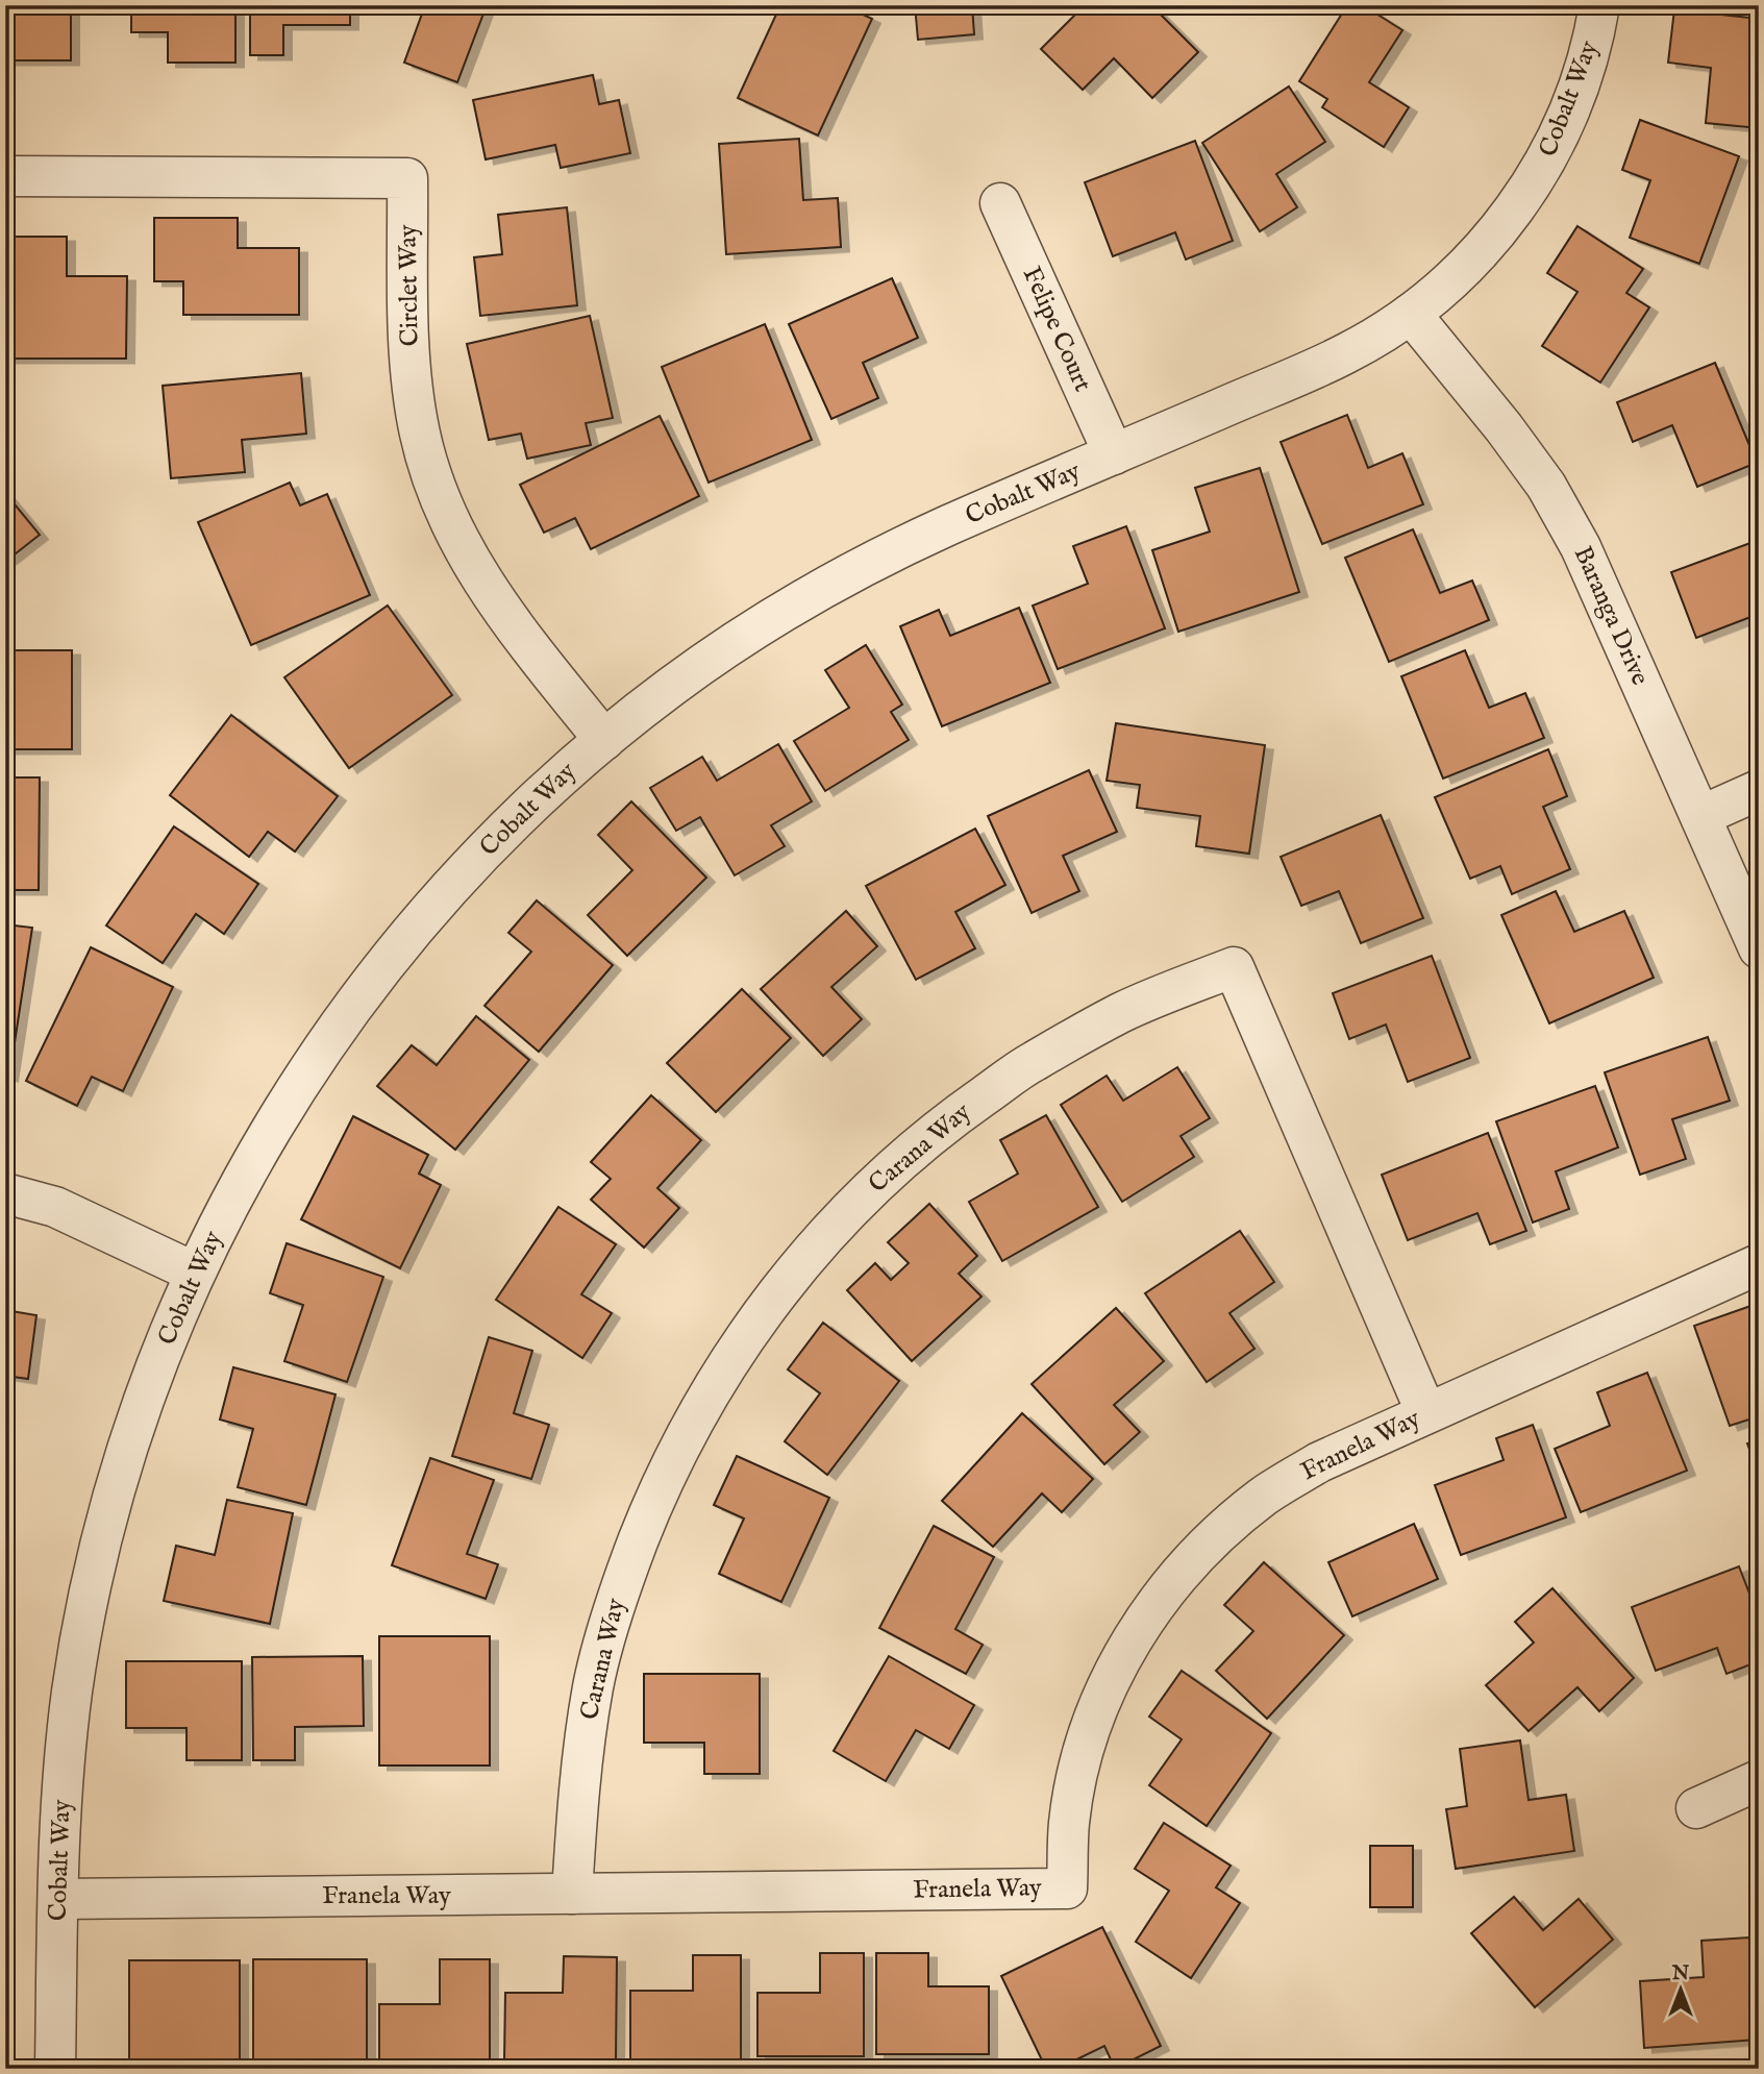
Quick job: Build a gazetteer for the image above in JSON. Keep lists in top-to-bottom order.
{
  "streets": {
    "street": [
      "Cobalt Way",
      "Circlet Way",
      "Felipe Court",
      "Baranga Drive",
      "Carana Way",
      "Franela Way"
    ]
  },
  "crossings": [
    ["Cobalt Way", "Circlet Way"],
    ["Cobalt Way", "Felipe Court"],
    ["Cobalt Way", "Baranga Drive"],
    ["Cobalt Way", "Franela Way"],
    ["Carana Way", "Franela Way"]
  ],
  "north": "top"
}
